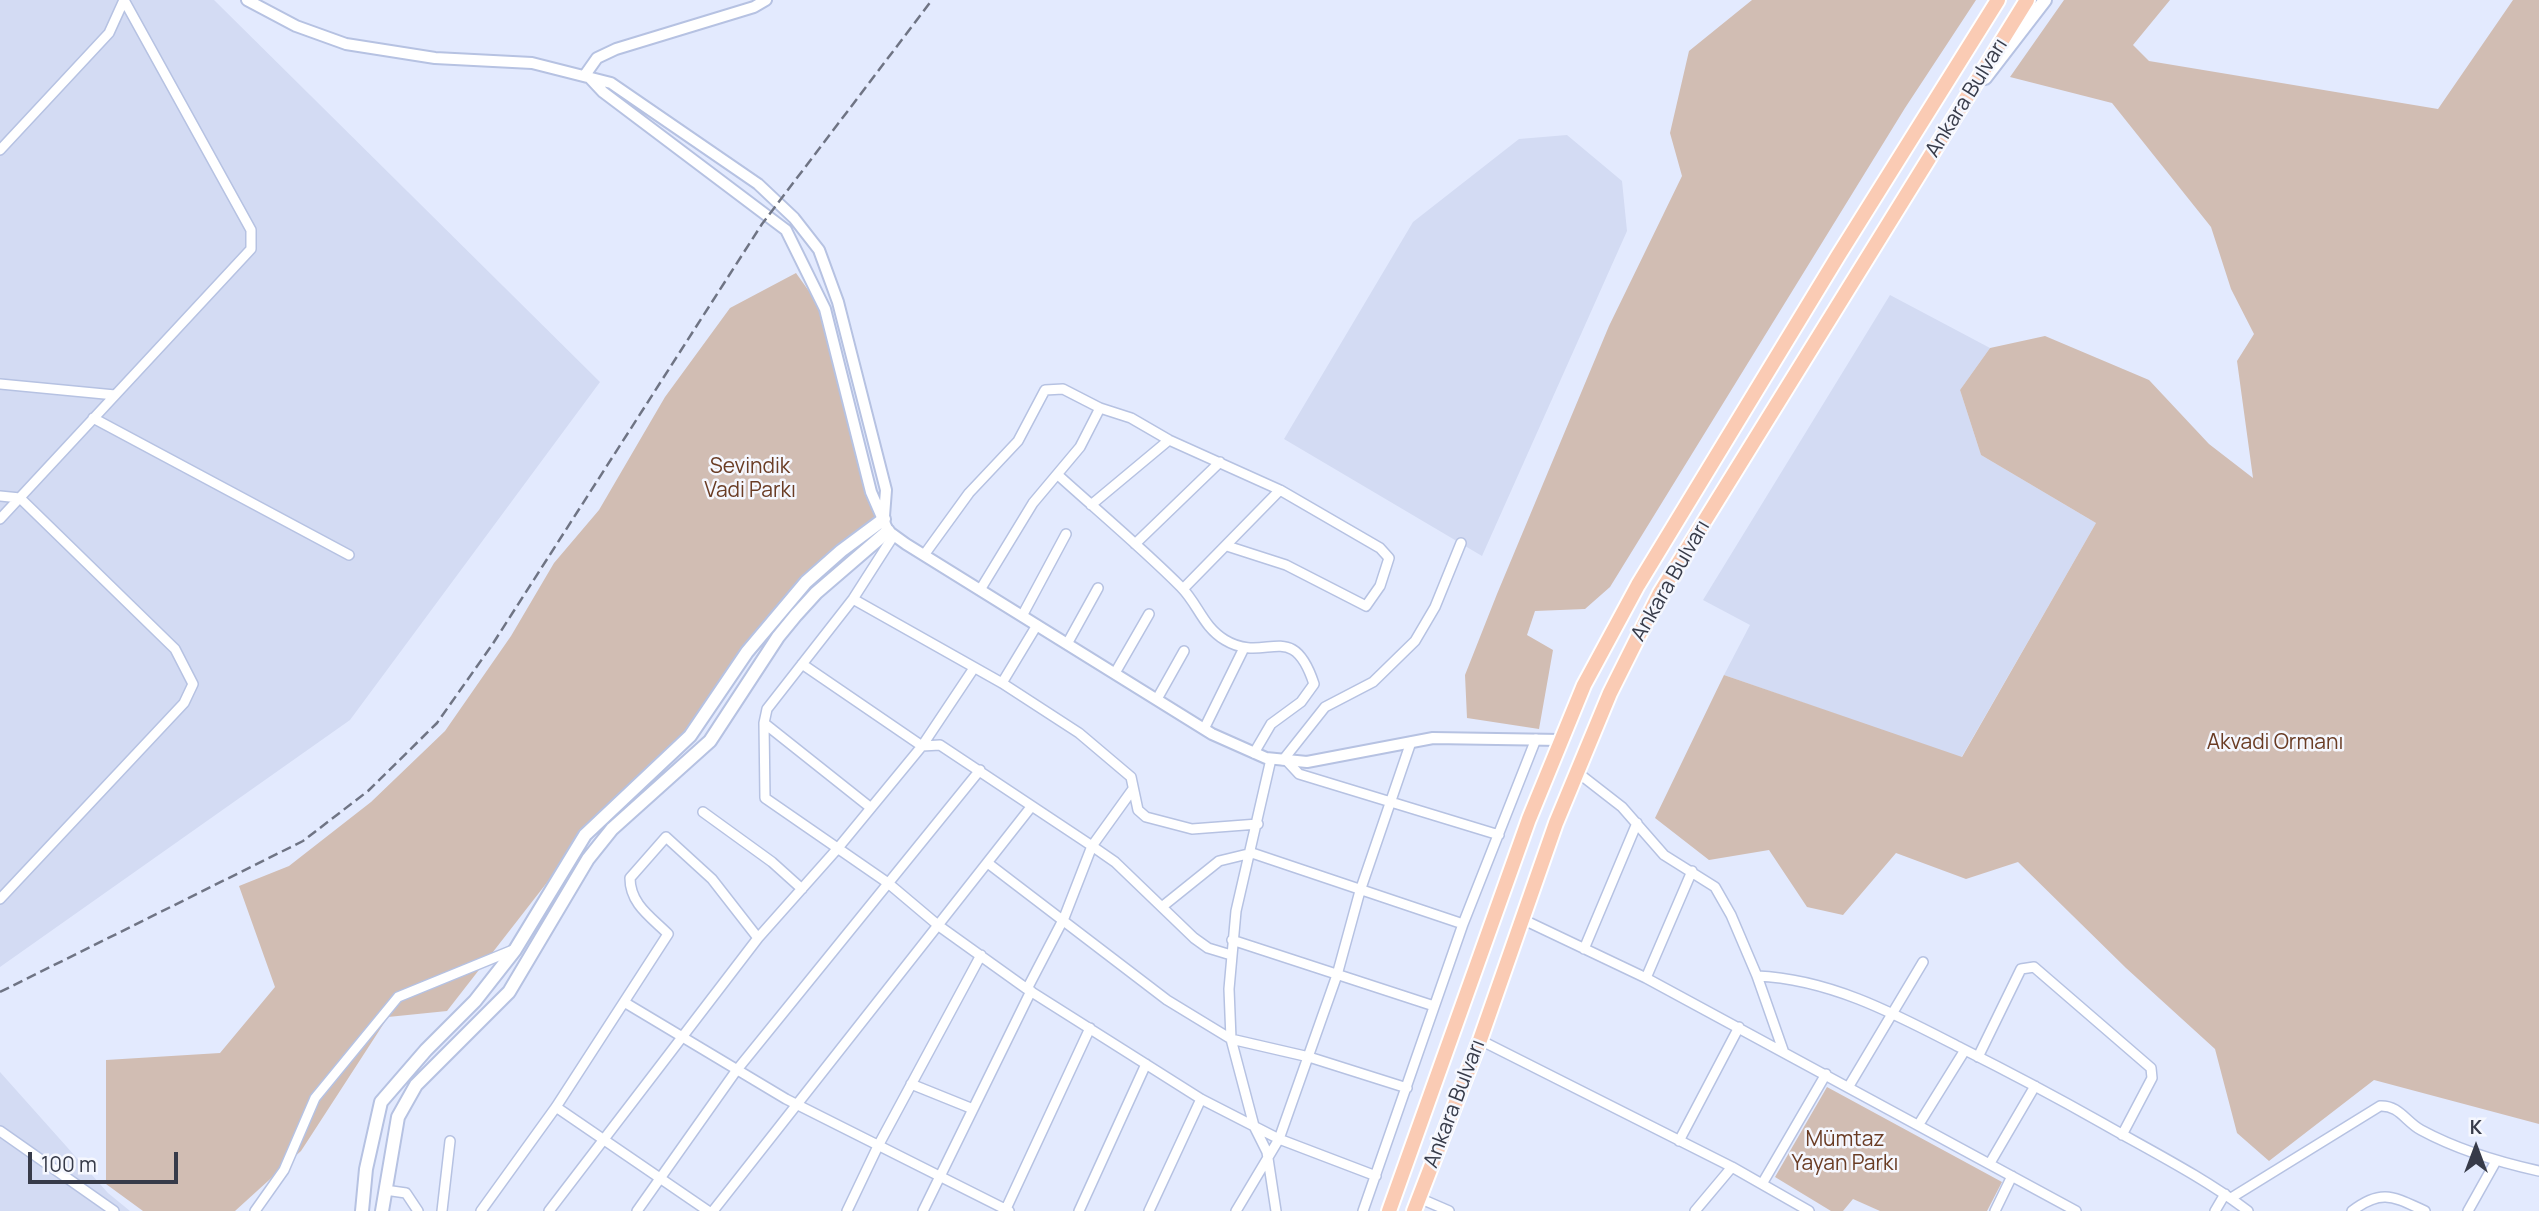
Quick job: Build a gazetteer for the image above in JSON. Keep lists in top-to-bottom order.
{
  "streets": {
    "main road": ["Ankara Bulvarı"]
  },
  "parks": ["Sevindik Vadi Parkı", "Akvadi Ormanı", "Mümtaz Yayan Parkı"],
  "scale_bar": "100 m",
  "north": "top"
}
